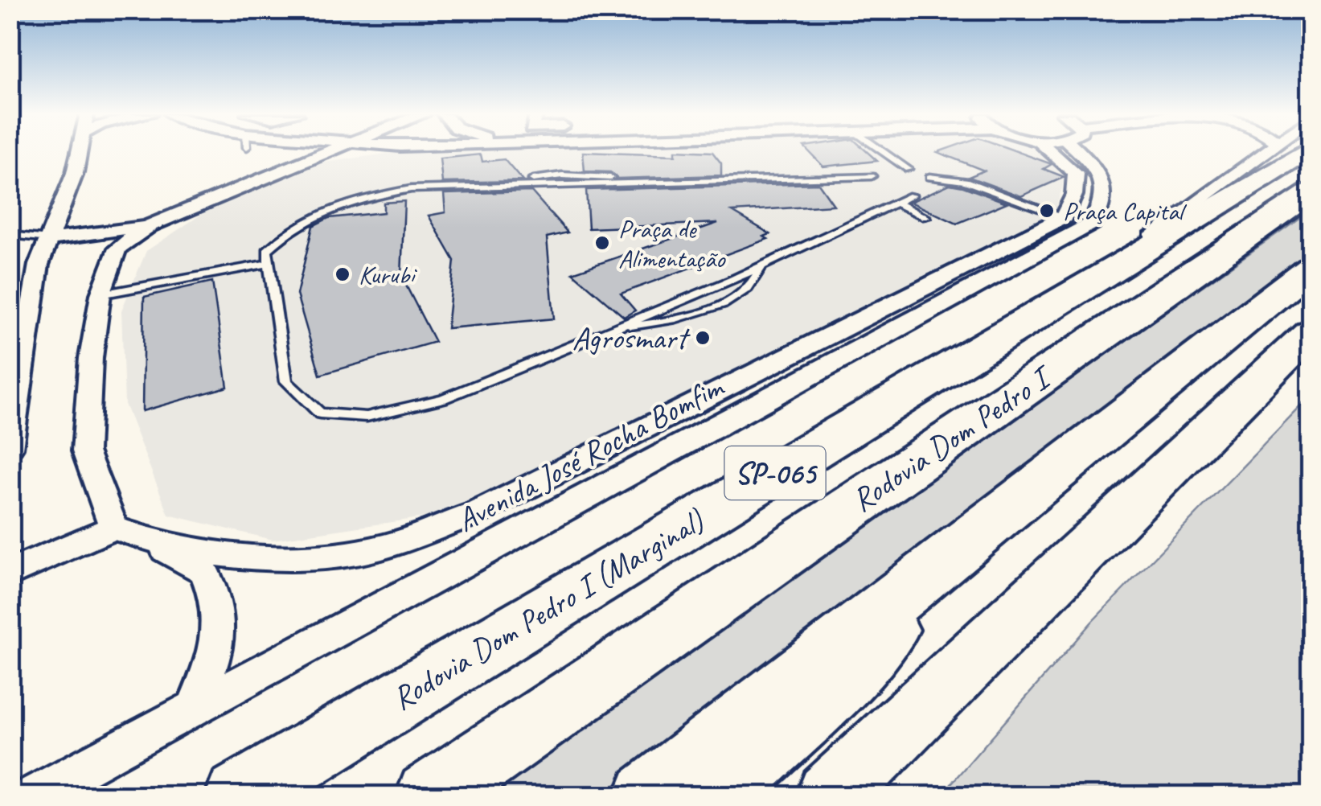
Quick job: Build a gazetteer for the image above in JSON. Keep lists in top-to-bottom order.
{
  "streets": {
    "highway": ["Rodovia Dom Pedro I", "SP-065", "Rodovia Dom Pedro I (Marginal)"],
    "street": ["Avenida José Rocha Bomfim"]
  },
  "places": [
    "Praça Capital",
    "Praça de Alimentação",
    "Kurubi",
    "Agrosmart"
  ]
}
